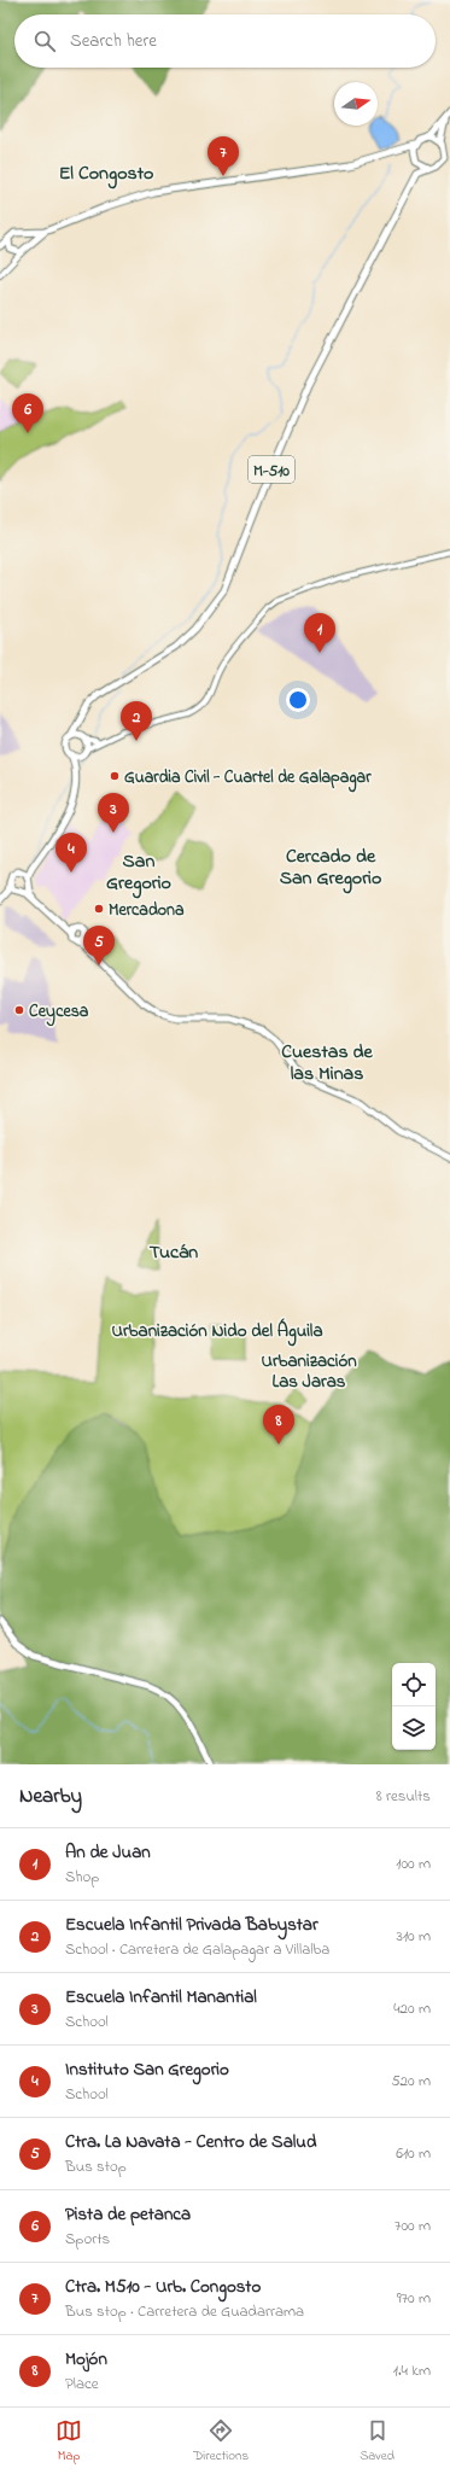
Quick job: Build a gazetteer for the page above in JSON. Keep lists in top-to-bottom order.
{
  "streets": {
    "main road": ["M-510"]
  },
  "districts": [
    "El Congosto",
    "Cercado de San Gregorio",
    "San Gregorio",
    "Cuestas de las Minas",
    "Tucán",
    "Urbanización Nido del Águila",
    "Urbanización Las Jaras"
  ],
  "places": ["Guardia Civil - Cuartel de Galapagar", "Mercadona", "Ceycesa"],
  "north": "right",
  "page": {
    "search": "Search here",
    "pins": [
      "7",
      "6",
      "1",
      "2",
      "3",
      "4",
      "5",
      "8"
    ],
    "heading": ["Nearby", "8 results"],
    "list": [
      {
        "mark": "1",
        "name": "An de Juan",
        "note": "Shop",
        "value": "100 m"
      },
      {
        "mark": "2",
        "name": "Escuela Infantil Privada Babystar",
        "note": "School · Carretera de Galapagar a Villalba",
        "value": "310 m"
      },
      {
        "mark": "3",
        "name": "Escuela Infantil Manantial",
        "note": "School",
        "value": "420 m"
      },
      {
        "mark": "4",
        "name": "Instituto San Gregorio",
        "note": "School",
        "value": "520 m"
      },
      {
        "mark": "5",
        "name": "Ctra. La Navata - Centro de Salud",
        "note": "Bus stop",
        "value": "610 m"
      },
      {
        "mark": "6",
        "name": "Pista de petanca",
        "note": "Sports",
        "value": "700 m"
      },
      {
        "mark": "7",
        "name": "Ctra. M510 - Urb. Congosto",
        "note": "Bus stop · Carretera de Guadarrama",
        "value": "970 m"
      },
      {
        "mark": "8",
        "name": "Mojón",
        "note": "Place",
        "value": "1.4 km"
      }
    ],
    "nav": ["Map", "Directions", "Saved"]
  }
}
